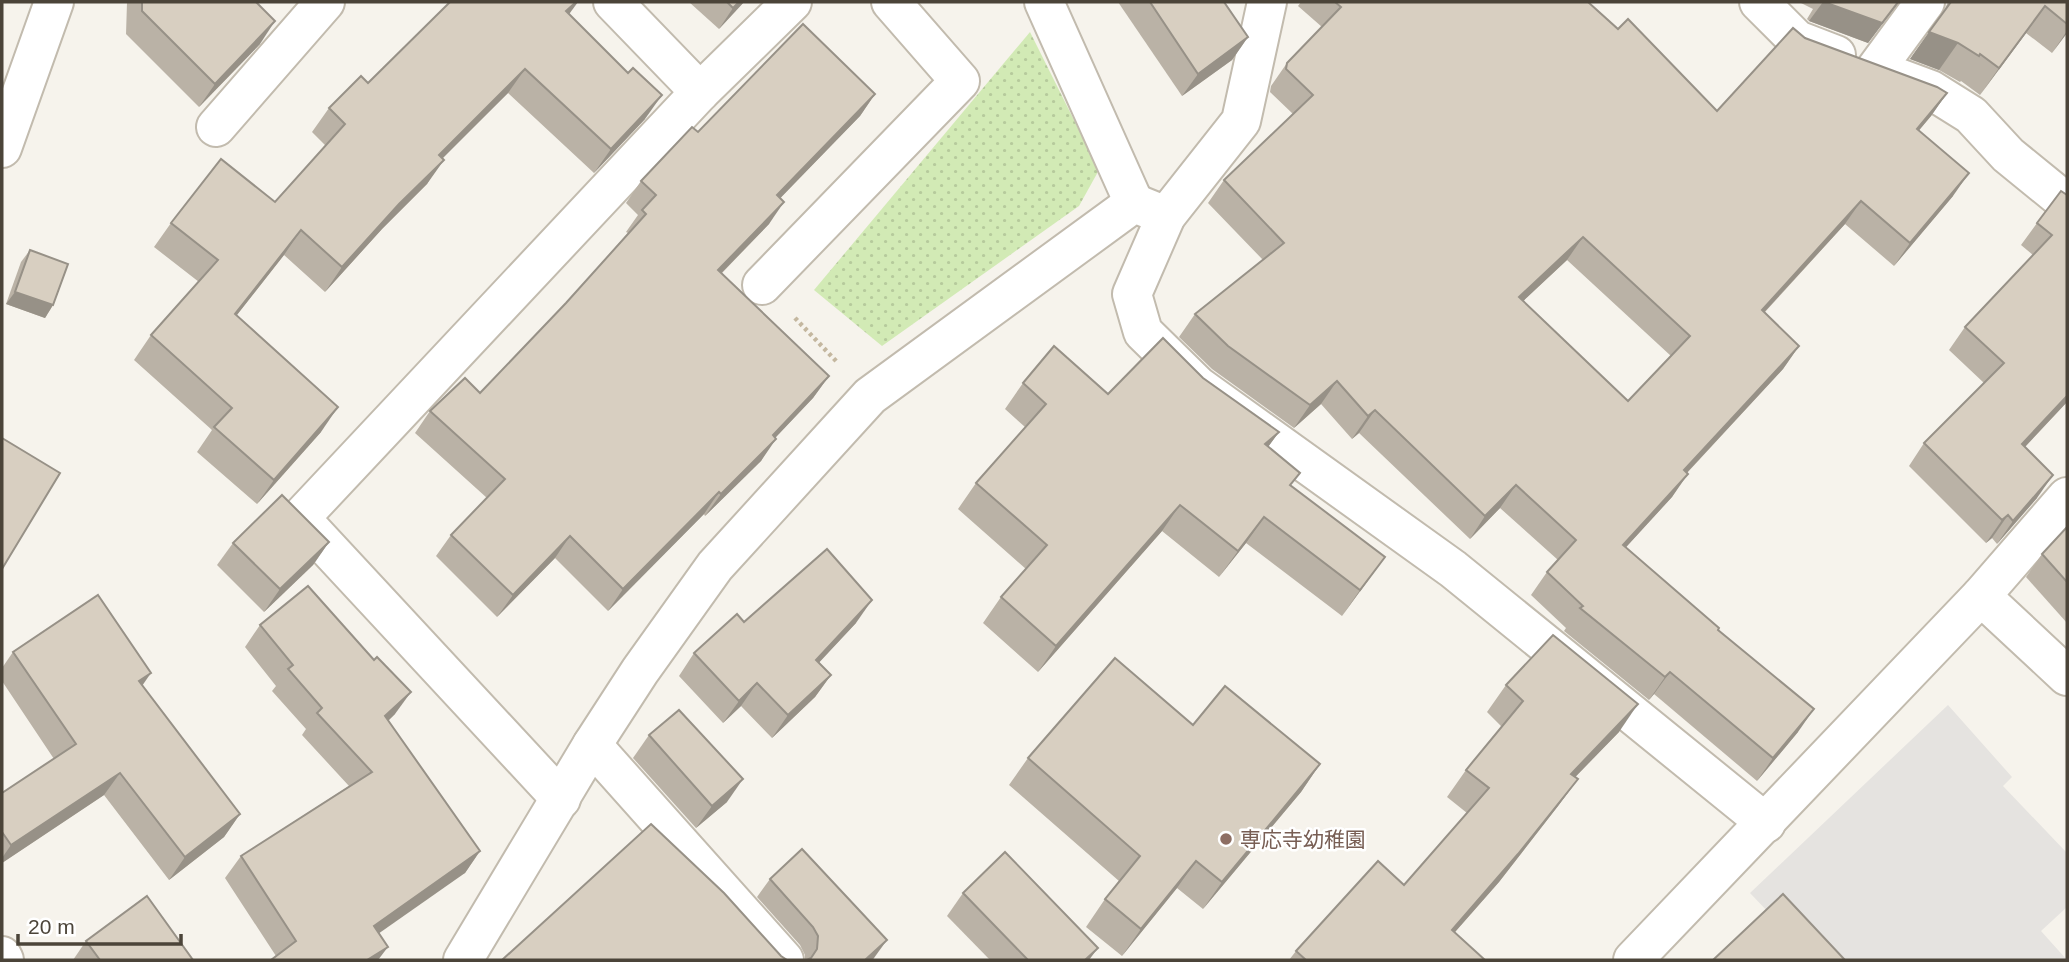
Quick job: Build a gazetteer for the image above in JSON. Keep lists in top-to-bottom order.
{
  "places": ["専応寺幼稚園"],
  "scale_bar": "20 m"
}
